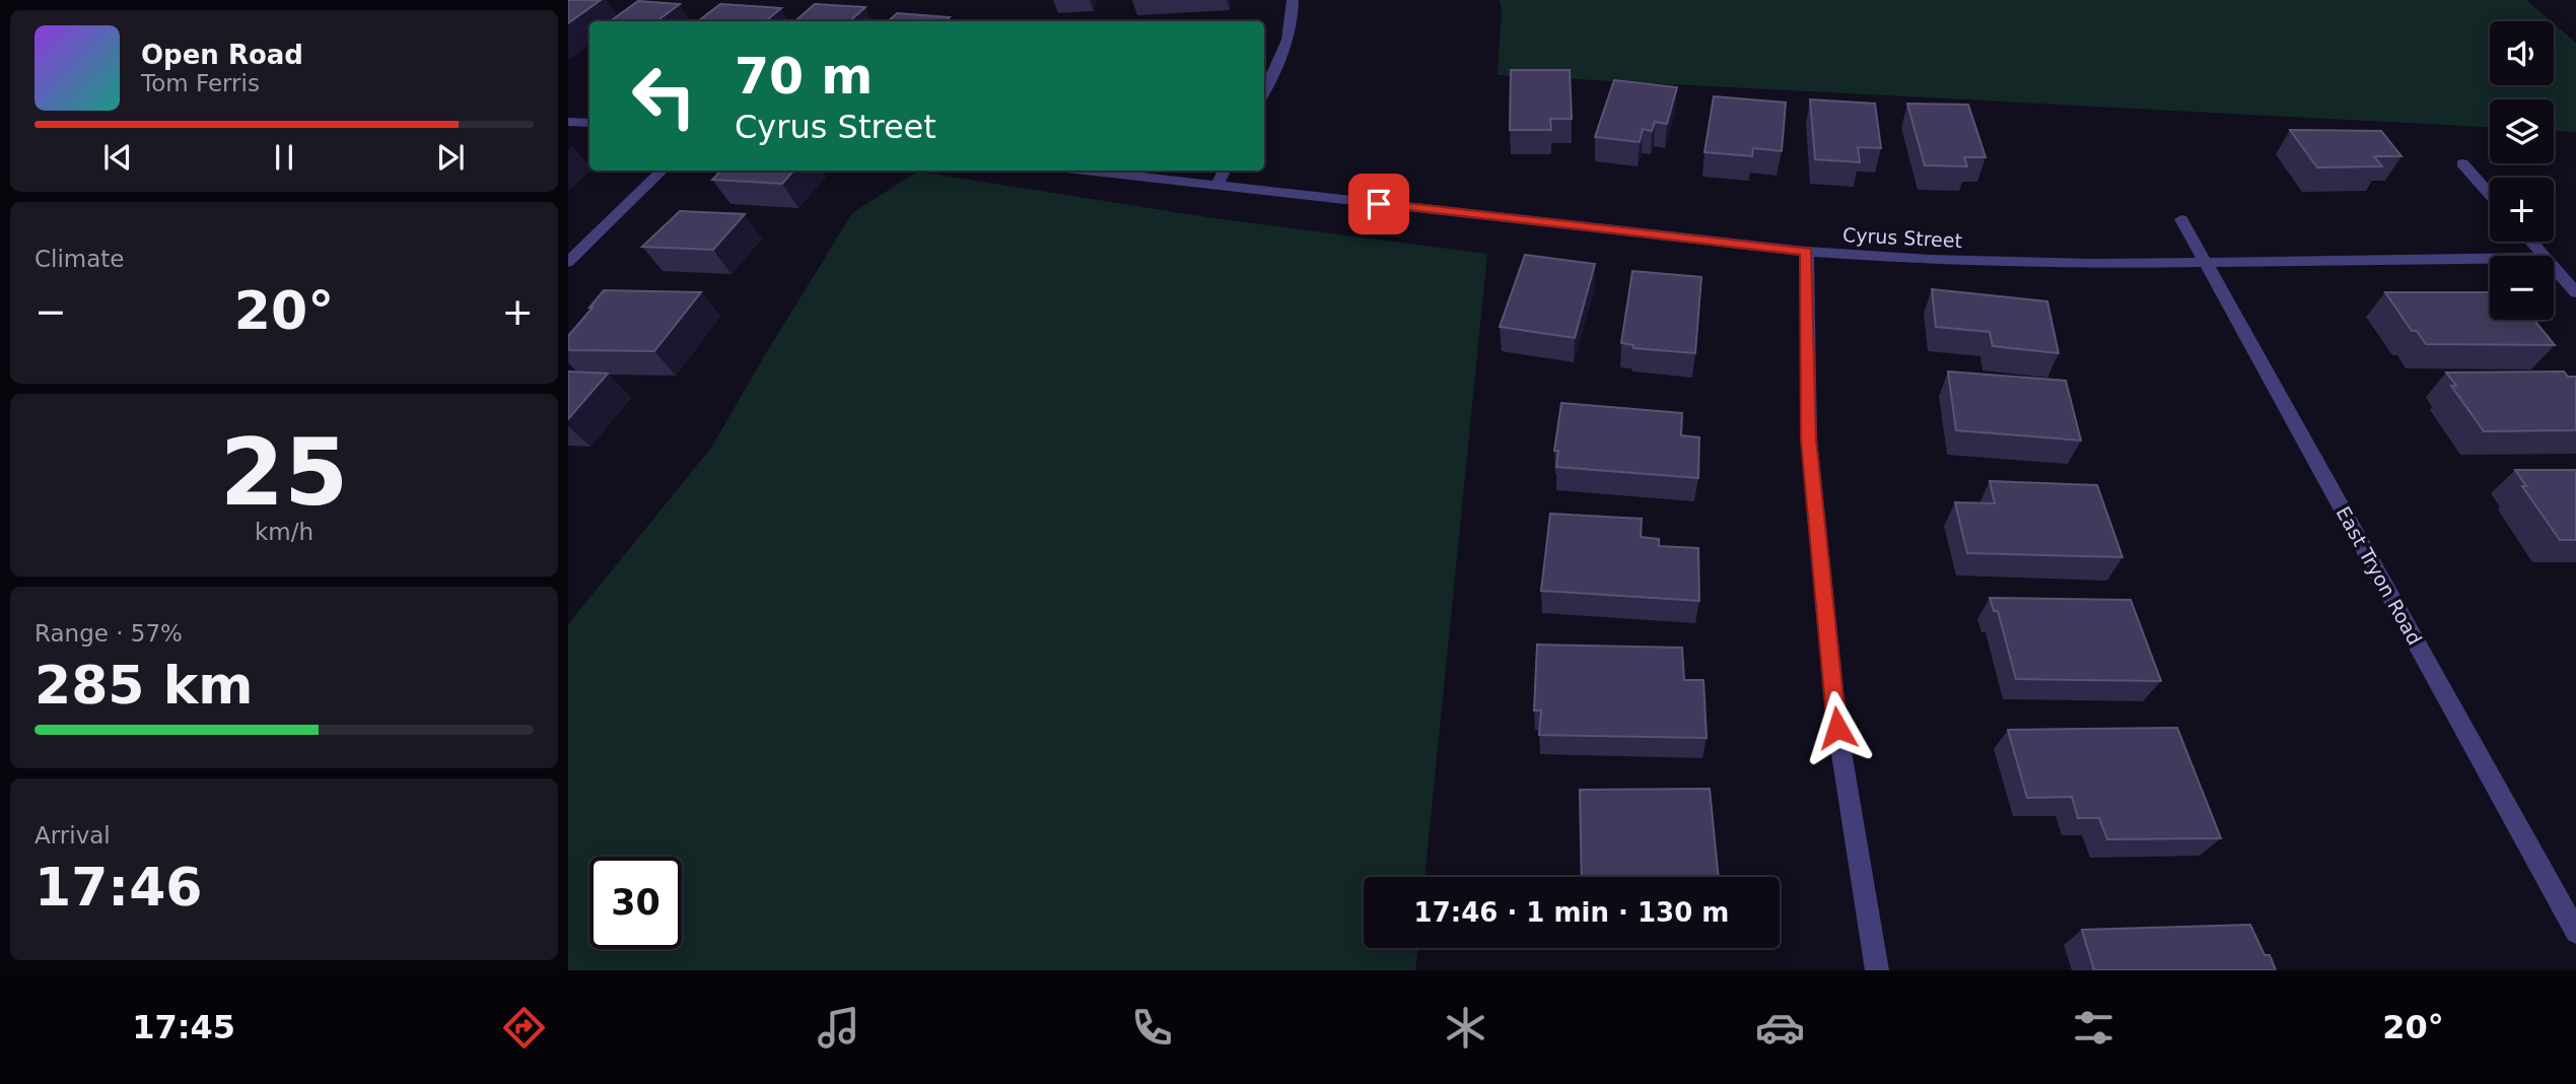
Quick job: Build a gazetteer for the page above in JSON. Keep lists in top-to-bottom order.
{
  "streets": {
    "street": ["Cyrus Street", "East Tryon Road"]
  },
  "crossings": [
    ["Cyrus Street", "East Tryon Road"]
  ],
  "page": {
    "map_buttons": ["+", "−"],
    "turn": ["70 m", "Cyrus Street"],
    "song": ["Open Road", "Tom Ferris"],
    "tile": [
      "Climate",
      ["25", "km/h"],
      ["Range · 57%", "285 km"],
      ["Arrival", "17:46"]
    ],
    "heat": ["−", "20°", "+"],
    "limit": "30",
    "trip": "17:46 · 1 min · 130 m",
    "tabs": ["17:45", "20°"]
  }
}
